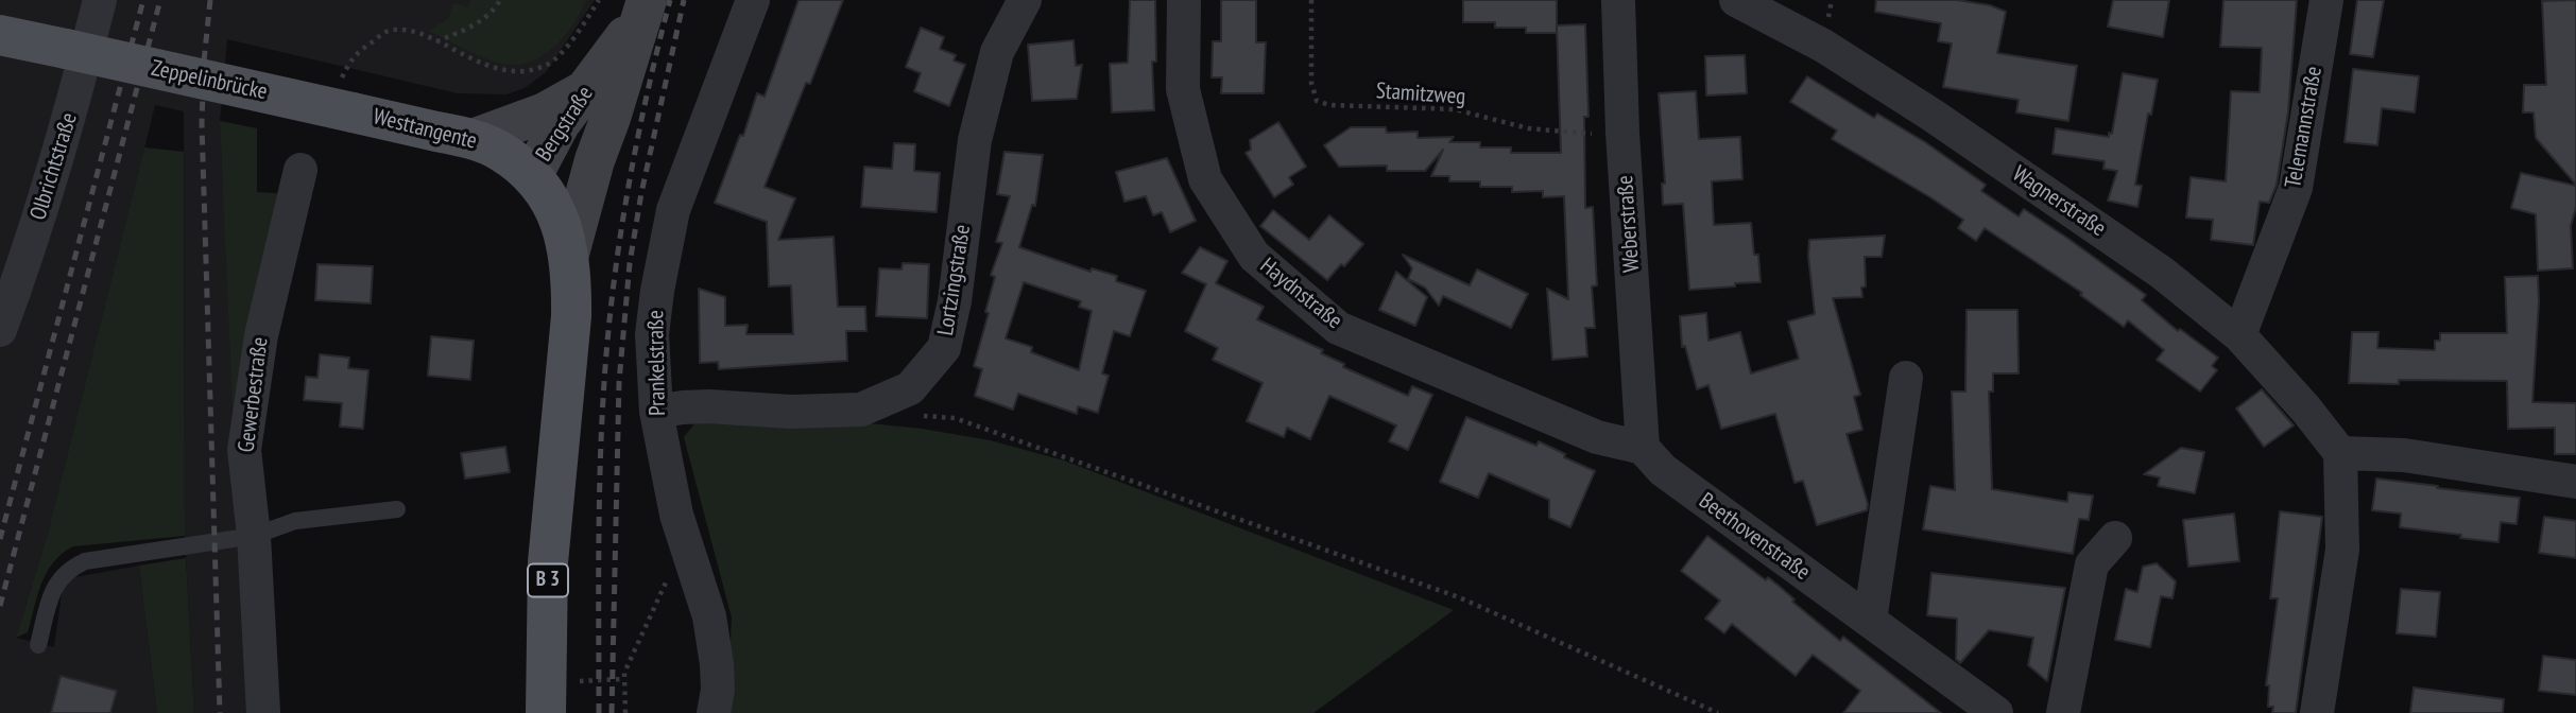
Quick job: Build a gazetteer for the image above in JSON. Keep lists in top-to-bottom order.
{
  "streets": {
    "main road": [
      "Zeppelinbrücke",
      "Bergstraße",
      "Westtangente",
      "B 3"
    ],
    "street": [
      "Telemannstraße",
      "Olbrichtstraße",
      "Wagnerstraße",
      "Weberstraße",
      "Lortzingstraße",
      "Haydnstraße",
      "Prankelstraße",
      "Gewerbestraße",
      "Beethovenstraße"
    ],
    "path": ["Stamitzweg"]
  },
  "crossings": [
    ["Zeppelinbrücke", "Westtangente"],
    ["Stamitzweg", "Weberstraße"],
    ["Bergstraße", "Westtangente"],
    ["Bergstraße", "B 3"],
    ["Telemannstraße", "Wagnerstraße"],
    ["Westtangente", "B 3"],
    ["Weberstraße", "Haydnstraße"],
    ["Weberstraße", "Beethovenstraße"],
    ["Lortzingstraße", "Prankelstraße"],
    ["Haydnstraße", "Beethovenstraße"]
  ]
}
